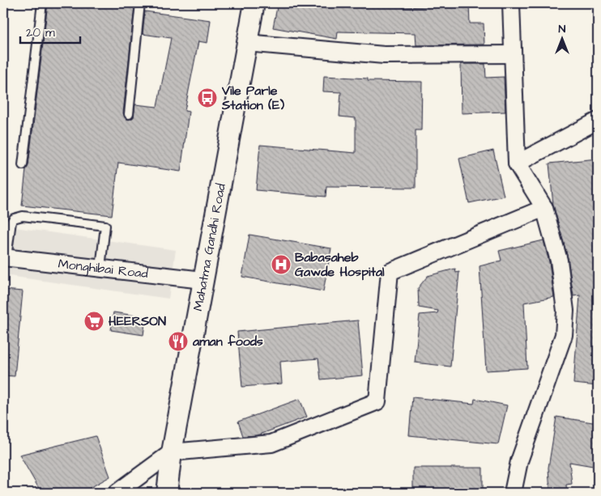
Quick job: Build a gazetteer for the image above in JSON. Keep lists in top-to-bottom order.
{
  "streets": {
    "street": ["Mahatma Gandhi Road", "Monghibai Road"]
  },
  "crossings": [
    ["Mahatma Gandhi Road", "Monghibai Road"]
  ],
  "places": {
    "bus stop": ["Vile Parle Station (E)"],
    "hospital": ["Babasaheb Gawde Hospital"],
    "supermarket": ["HEERSON"],
    "restaurant": ["aman foods"]
  },
  "scale_bar": "20 m",
  "north": "top"
}
